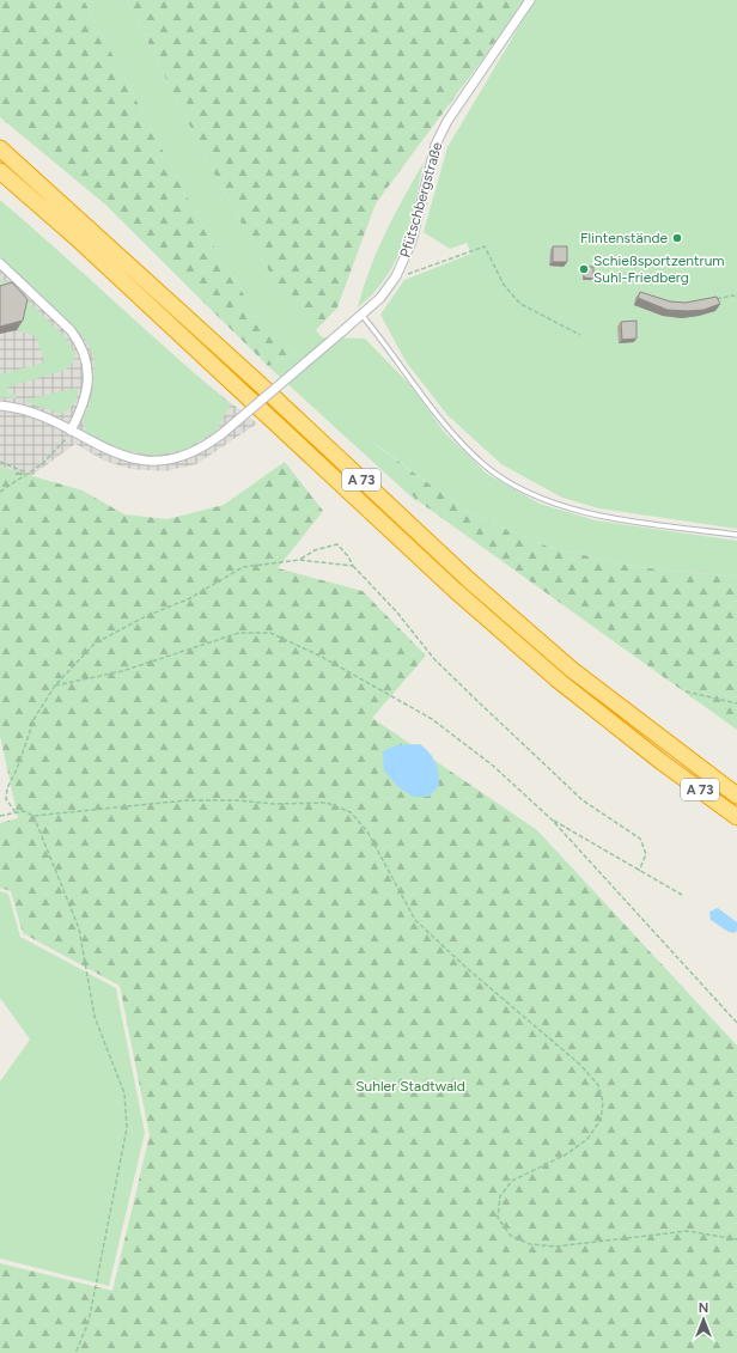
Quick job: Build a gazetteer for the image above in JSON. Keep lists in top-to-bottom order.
{
  "streets": {
    "highway": ["A 73"],
    "street": ["Pfütschbergstraße"]
  },
  "parks": ["Suhler Stadtwald"],
  "places": ["Flintenstände", "Schießsportzentrum Suhl-Friedberg"],
  "north": "top"
}
